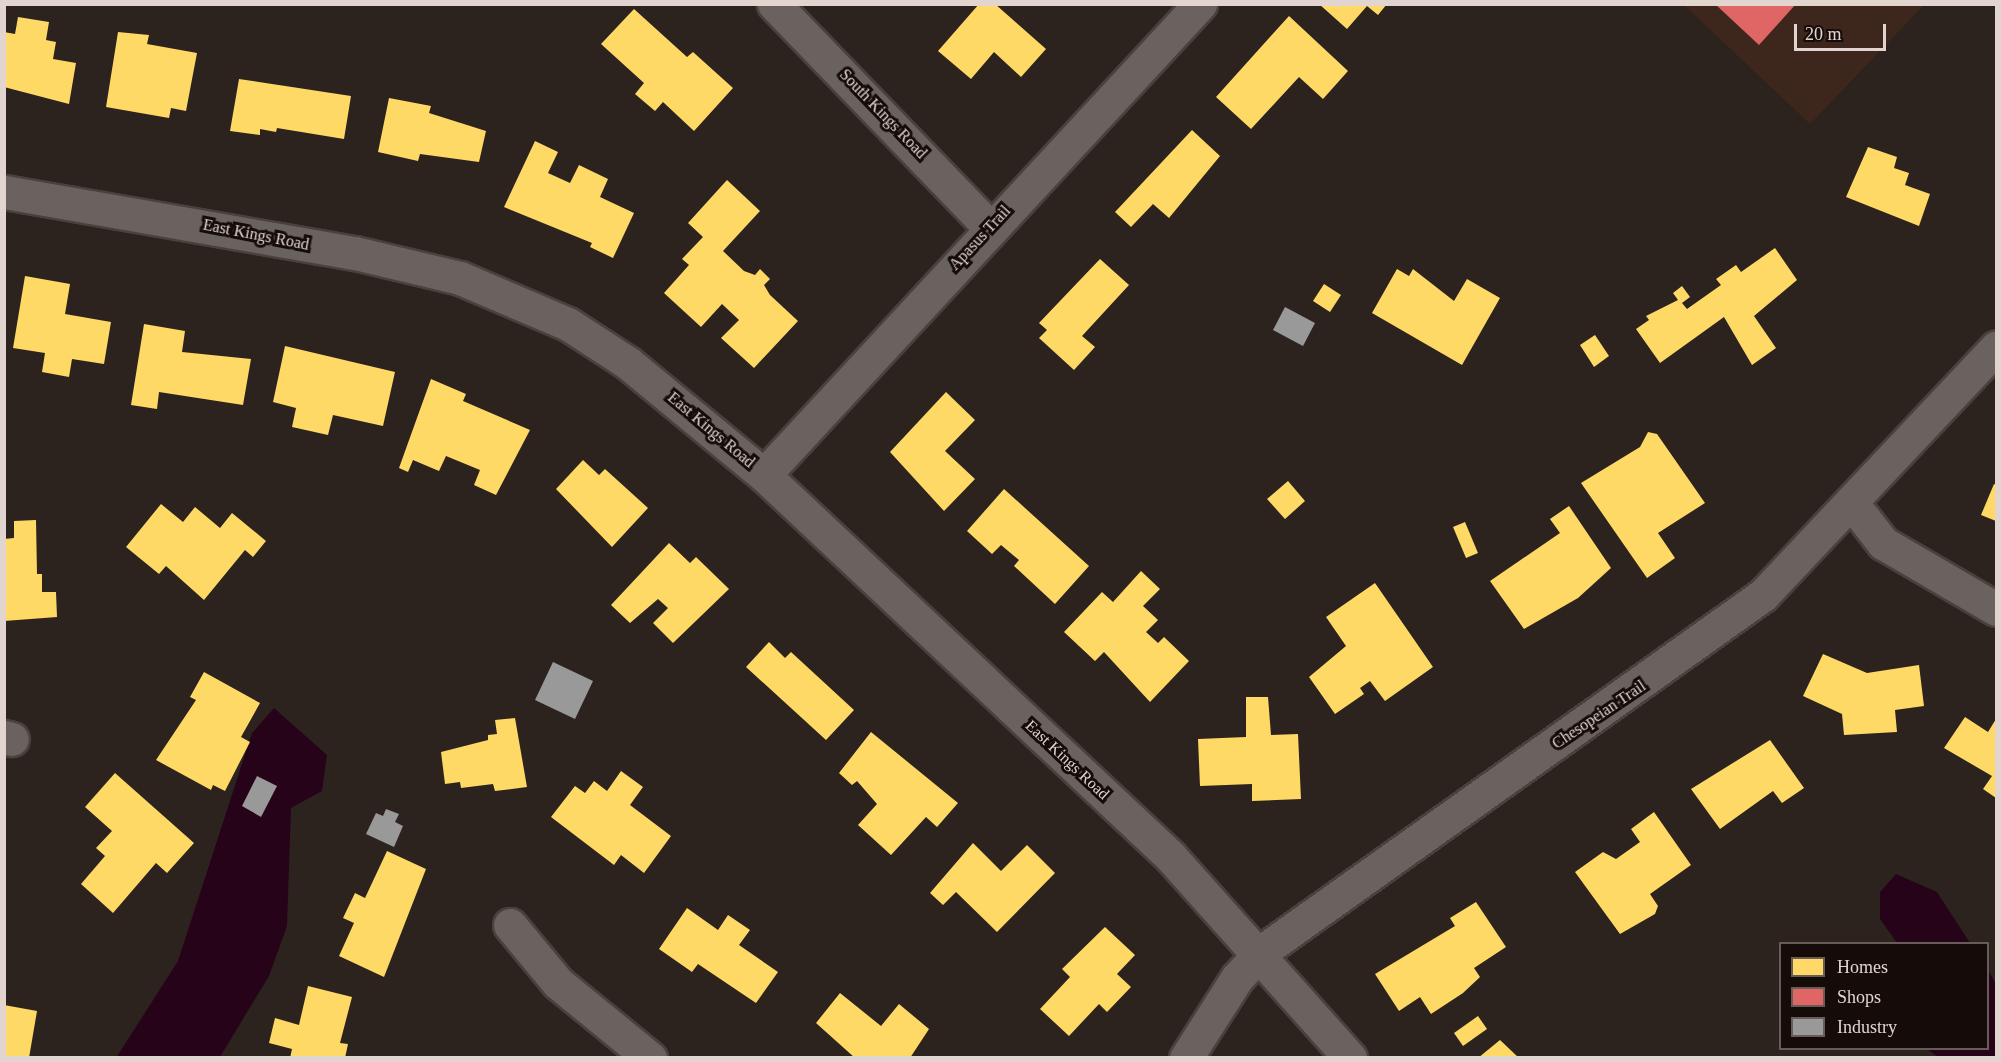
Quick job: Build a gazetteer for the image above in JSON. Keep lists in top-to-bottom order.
{
  "streets": {
    "street": [
      "South Kings Road",
      "East Kings Road",
      "Apasus Trail",
      "Chesopeian Trail"
    ]
  },
  "crossings": [
    ["South Kings Road", "Apasus Trail"],
    ["East Kings Road", "Apasus Trail"],
    ["East Kings Road", "Chesopeian Trail"]
  ],
  "legend": ["Homes", "Shops", "Industry"],
  "scale_bar": "20 m"
}
